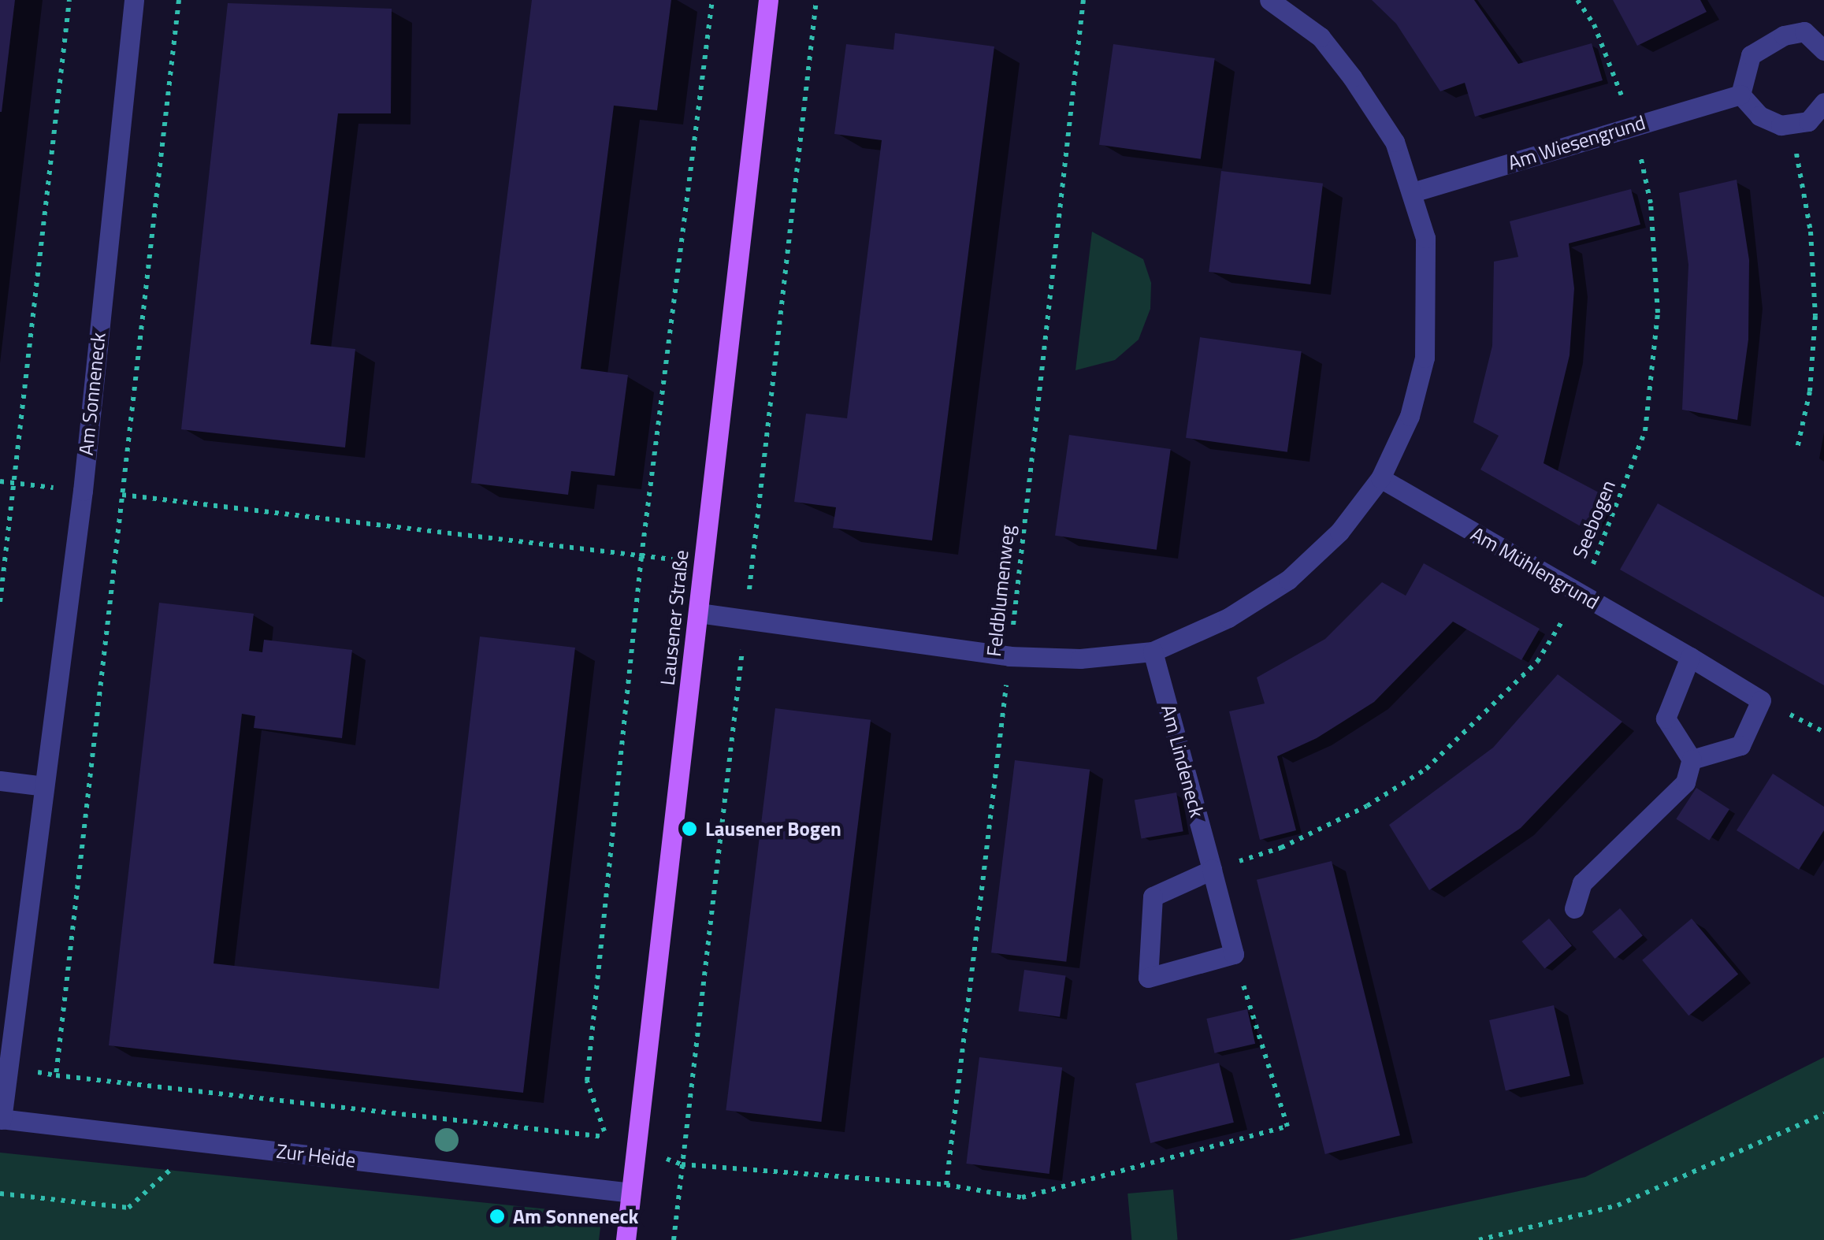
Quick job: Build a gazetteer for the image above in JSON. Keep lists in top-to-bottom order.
{
  "streets": {
    "main road": ["Lausener Straße"],
    "street": [
      "Am Wiesengrund",
      "Am Sonneneck",
      "Am Mühlengrund",
      "Am Lindeneck",
      "Zur Heide"
    ],
    "path": ["Seebogen", "Feldblumenweg"]
  },
  "crossings": [
    ["Am Wiesengrund", "Seebogen"],
    ["Am Sonneneck", "Zur Heide"],
    ["Seebogen", "Am Mühlengrund"],
    ["Seebogen", "Am Lindeneck"],
    ["Lausener Straße", "Zur Heide"]
  ],
  "places": ["Lausener Bogen", "Am Sonneneck"]
}
